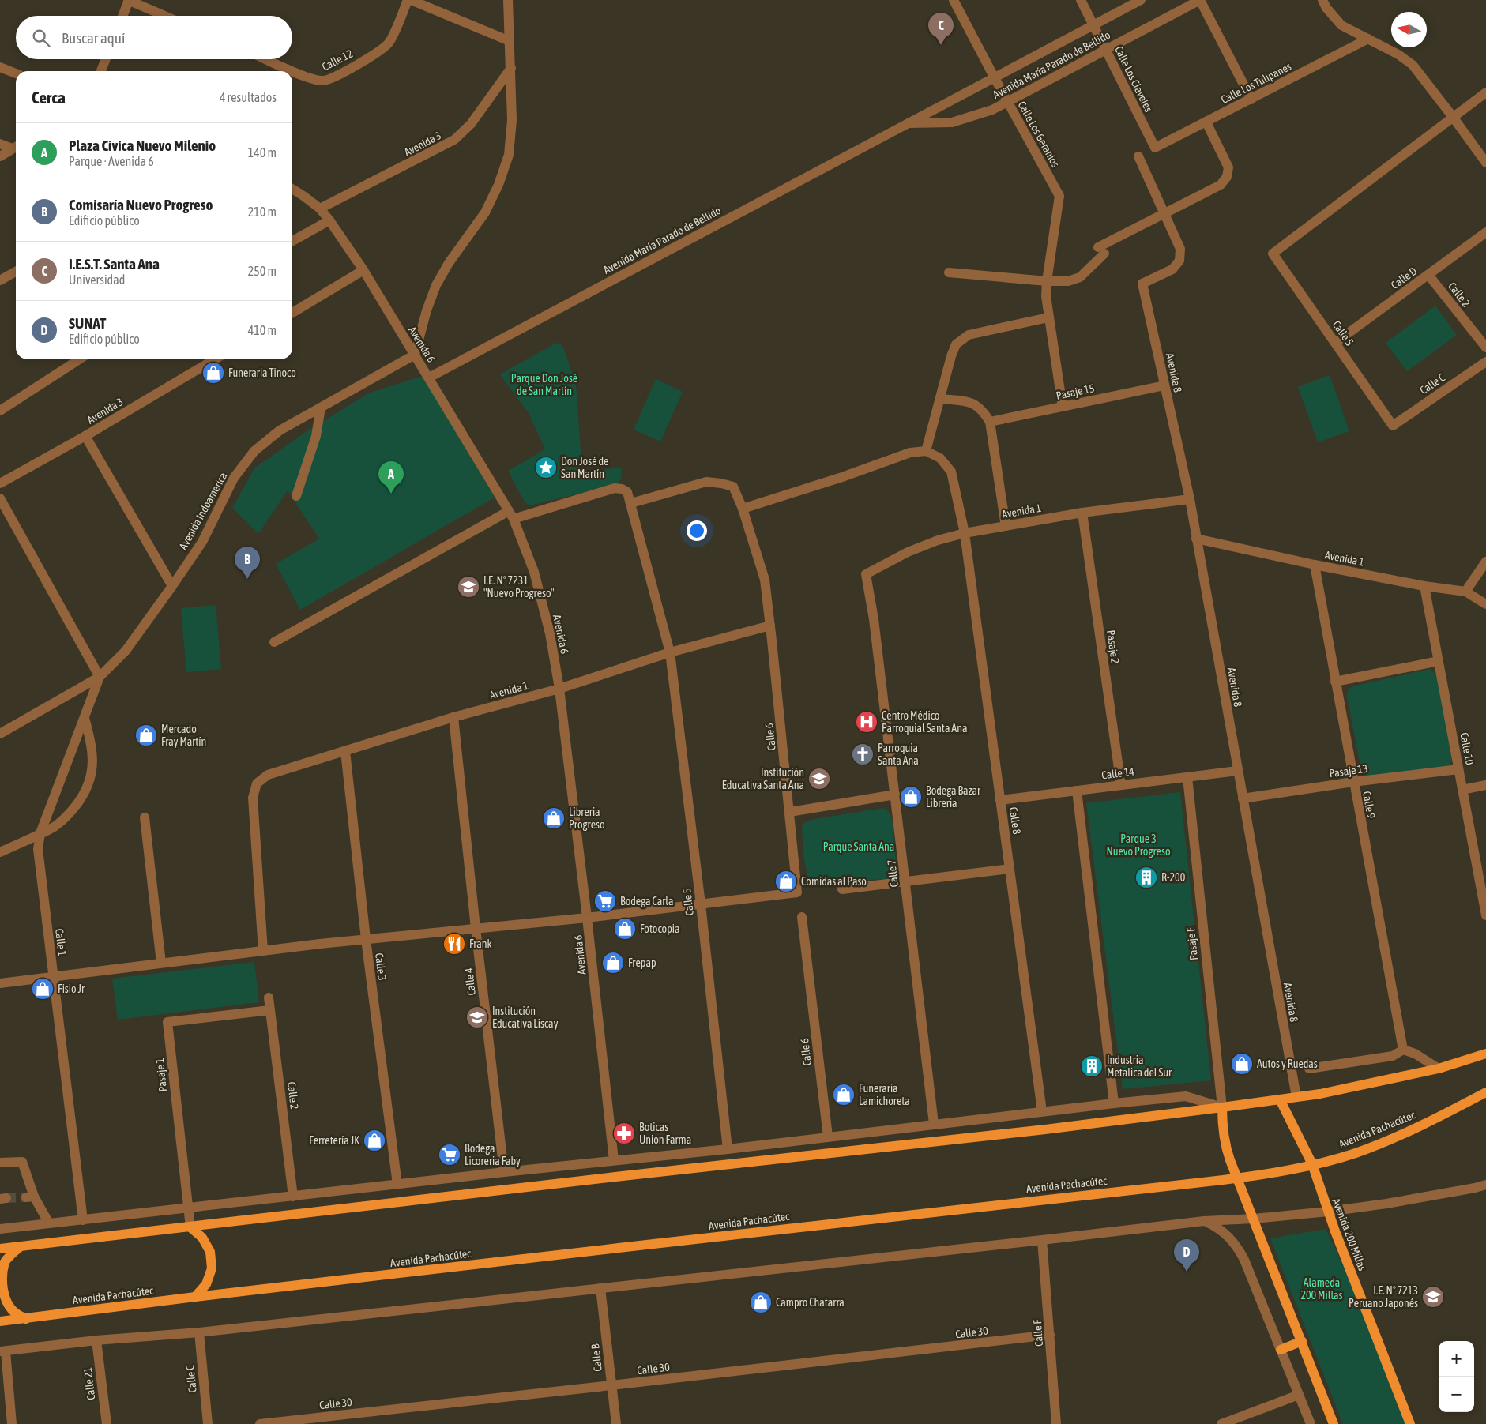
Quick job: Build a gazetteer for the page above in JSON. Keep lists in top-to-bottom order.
{
  "streets": {
    "main road": ["Avenida Pachacútec", "Avenida 200 Millas"],
    "street": [
      "Calle 12",
      "Avenida María Parado de Bellido",
      "Calle Los Claveles",
      "Calle Los Tulipanes",
      "Calle Los Geranios",
      "Avenida 3",
      "Calle D",
      "Calle 2",
      "Calle 5",
      "Avenida 6",
      "Avenida 8",
      "Calle C",
      "Pasaje 15",
      "Avenida Indoamerica",
      "Avenida 1",
      "Pasaje 2",
      "Calle 6",
      "Calle 10",
      "Pasaje 13",
      "Calle 14",
      "Calle 9",
      "Calle 8",
      "Calle 7",
      "Calle 1",
      "Pasaje E",
      "Calle 3",
      "Calle 4",
      "Pasaje 1",
      "Calle 30",
      "Calle F",
      "Calle B",
      "Calle 21"
    ]
  },
  "crossings": [
    ["Avenida María Parado de Bellido", "Calle Los Claveles"],
    ["Avenida María Parado de Bellido", "Calle Los Geranios"],
    ["Avenida María Parado de Bellido", "Avenida 6"],
    ["Calle Los Claveles", "Calle Los Tulipanes"],
    ["Avenida 3", "Avenida 6"],
    ["Calle D", "Calle 2"],
    ["Calle D", "Calle 5"],
    ["Calle 2", "Pasaje 1"],
    ["Calle 5", "Calle C"],
    ["Calle 5", "Avenida 1"],
    ["Calle 5", "Calle 6"],
    ["Avenida 6", "Avenida Indoamerica"],
    ["Avenida 6", "Avenida 1"],
    ["Avenida 8", "Pasaje 15"],
    ["Avenida 8", "Avenida 1"],
    ["Avenida 8", "Pasaje 13"],
    ["Avenida 8", "Calle 14"],
    ["Avenida Indoamerica", "Calle 1"],
    ["Avenida 1", "Pasaje 2"],
    ["Avenida 1", "Calle 6"],
    ["Avenida 1", "Calle 10"],
    ["Avenida 1", "Calle 9"],
    ["Avenida 1", "Calle 8"],
    ["Avenida 1", "Calle 7"],
    ["Avenida 1", "Calle 3"],
    ["Avenida 1", "Calle 4"],
    ["Pasaje 2", "Calle 14"],
    ["Calle 10", "Pasaje 13"],
    ["Pasaje 13", "Calle 9"],
    ["Calle 14", "Calle 8"],
    ["Calle 14", "Pasaje E"],
    ["Avenida Pachacútec", "Avenida 200 Millas"],
    ["Calle 30", "Calle F"],
    ["Calle 30", "Calle B"]
  ],
  "parks": [
    "Parque Don José de San Martín",
    "Parque 3 Nuevo Progreso",
    "Parque Santa Ana",
    "Alameda 200 Millas"
  ],
  "places": {
    "shop": [
      "Funeraria Tinoco",
      "Mercado Fray Martín",
      "Bodega Bazar Libreria",
      "Libreria Progreso",
      "Comidas al Paso",
      "Fotocopia",
      "Frepap",
      "Fisio Jr",
      "Autos y Ruedas",
      "Funeraria Lamichoreta",
      "Ferretería JK",
      "Campro Chatarra"
    ],
    "place": ["Don José de San Martín"],
    "school or university": [
      "I.E. N° 7231 \"Nuevo Progreso\"",
      "Institución Educativa Santa Ana",
      "Institución Educativa Liscay",
      "I.E. N° 7213 Peruano Japonés"
    ],
    "hospital": ["Centro Médico Parroquial Santa Ana"],
    "church": ["Parroquia Santa Ana"],
    "building": ["R-200", "Industria Metalica del Sur"],
    "supermarket": ["Bodega Carla", "Bodega Licoreria Faby"],
    "restaurant": ["Frank"],
    "pharmacy": ["Boticas Union Farma"]
  },
  "north": "left",
  "page": {
    "pins": [
      "C",
      "A",
      "B",
      "D"
    ],
    "search": "Buscar aquí",
    "heading": ["Cerca", "4 resultados"],
    "list": [
      {
        "mark": "A",
        "name": "Plaza Cívica Nuevo Milenio",
        "note": "Parque · Avenida 6",
        "value": "140 m"
      },
      {
        "mark": "B",
        "name": "Comisaría Nuevo Progreso",
        "note": "Edificio público",
        "value": "210 m"
      },
      {
        "mark": "C",
        "name": "I.E.S.T. Santa Ana",
        "note": "Universidad",
        "value": "250 m"
      },
      {
        "mark": "D",
        "name": "SUNAT",
        "note": "Edificio público",
        "value": "410 m"
      }
    ],
    "map_buttons": ["+", "−"]
  }
}
